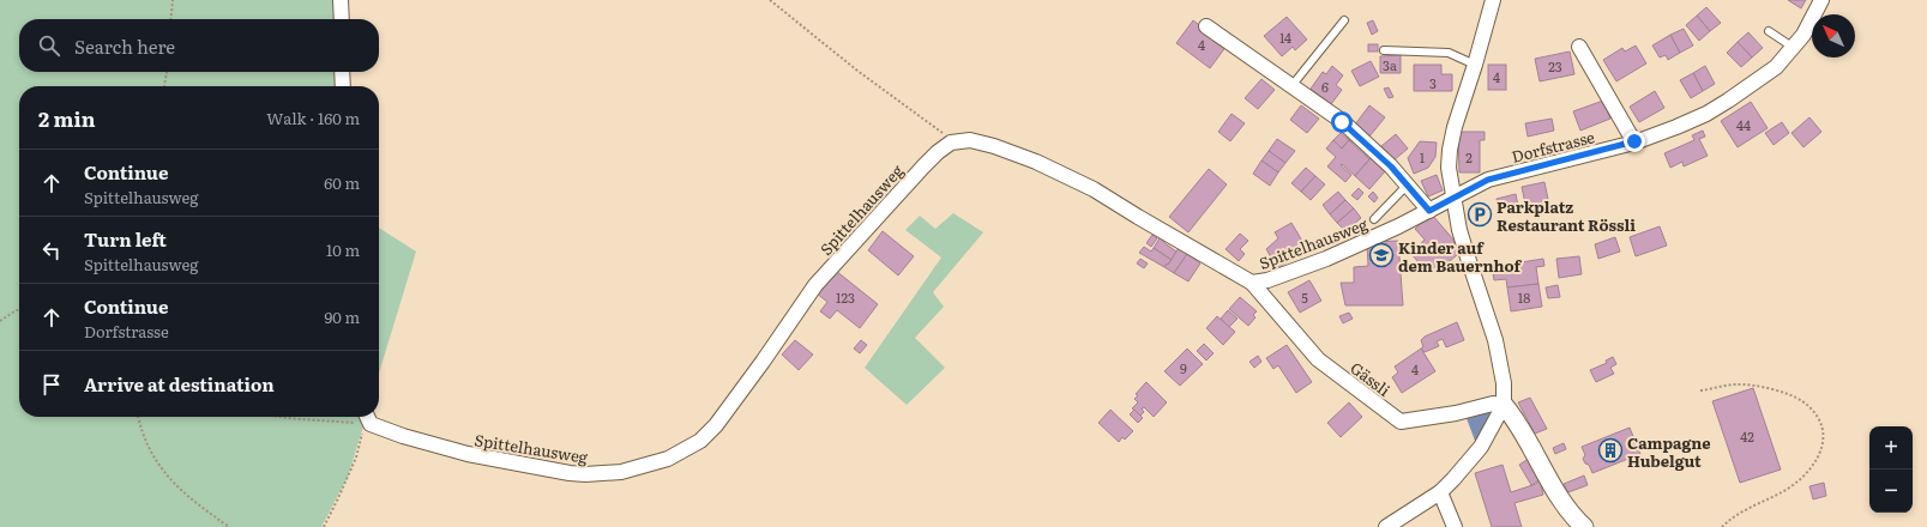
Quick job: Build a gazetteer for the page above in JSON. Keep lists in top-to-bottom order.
{
  "streets": {
    "street": ["Dorfstrasse", "Spittelhausweg", "Gässli"]
  },
  "crossings": [
    ["Dorfstrasse", "Spittelhausweg"],
    ["Spittelhausweg", "Gässli"]
  ],
  "places": {
    "parking": ["Parkplatz Restaurant Rössli"],
    "school or university": ["Kinder auf dem Bauernhof"],
    "building": ["Campagne Hubelgut"]
  },
  "house_numbers": [
    "14",
    "4",
    "3a",
    "23",
    "4",
    "3",
    "6",
    "44",
    "1",
    "2",
    "123",
    "5",
    "18",
    "9",
    "4",
    "42"
  ],
  "north": "top left",
  "page": {
    "search": "Search here",
    "heading": ["2 min", "Walk · 160 m"],
    "list": [
      ["Continue", "Spittelhausweg", "60 m"],
      ["Turn left", "Spittelhausweg", "10 m"],
      ["Continue", "Dorfstrasse", "90 m"],
      "Arrive at destination"
    ],
    "map_buttons": ["+", "−"]
  }
}
